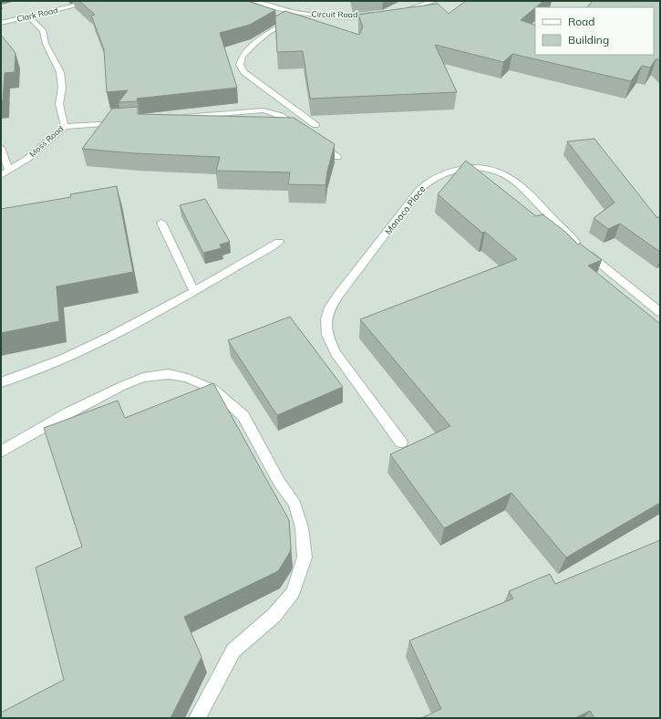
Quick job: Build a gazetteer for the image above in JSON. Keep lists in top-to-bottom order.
{
  "streets": {
    "lane": [
      "Clark Road",
      "Circuit Road",
      "Moss Road",
      "Monaco Place"
    ]
  },
  "crossings": [
    ["Clark Road", "Moss Road"]
  ],
  "legend": ["Road", "Building"]
}
